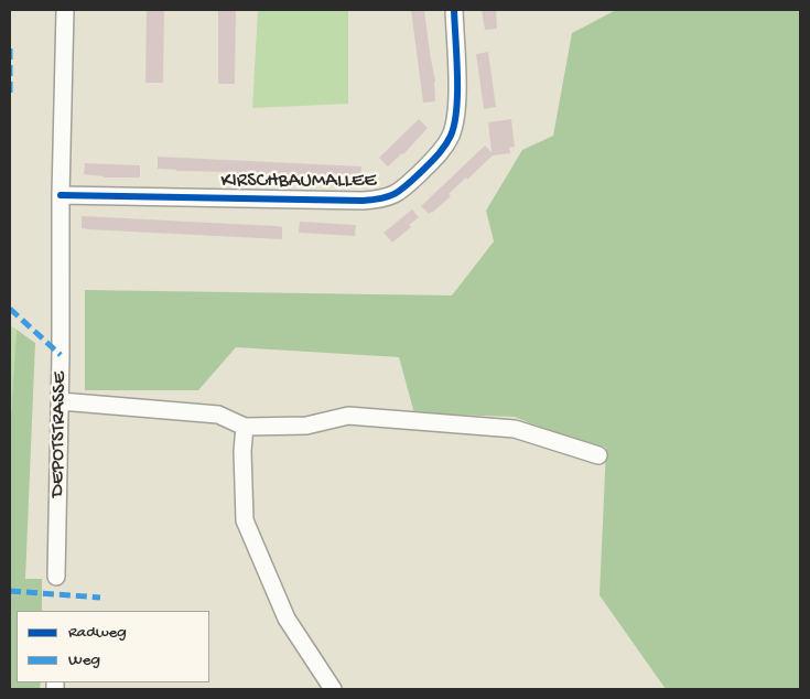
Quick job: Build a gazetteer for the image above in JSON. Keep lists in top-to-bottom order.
{
  "streets": {
    "street": ["KIRSCHBAUMALLEE", "DEPOTSTRASSE"]
  },
  "crossings": [
    ["KIRSCHBAUMALLEE", "DEPOTSTRASSE"]
  ],
  "legend": ["Radweg", "Weg"]
}
